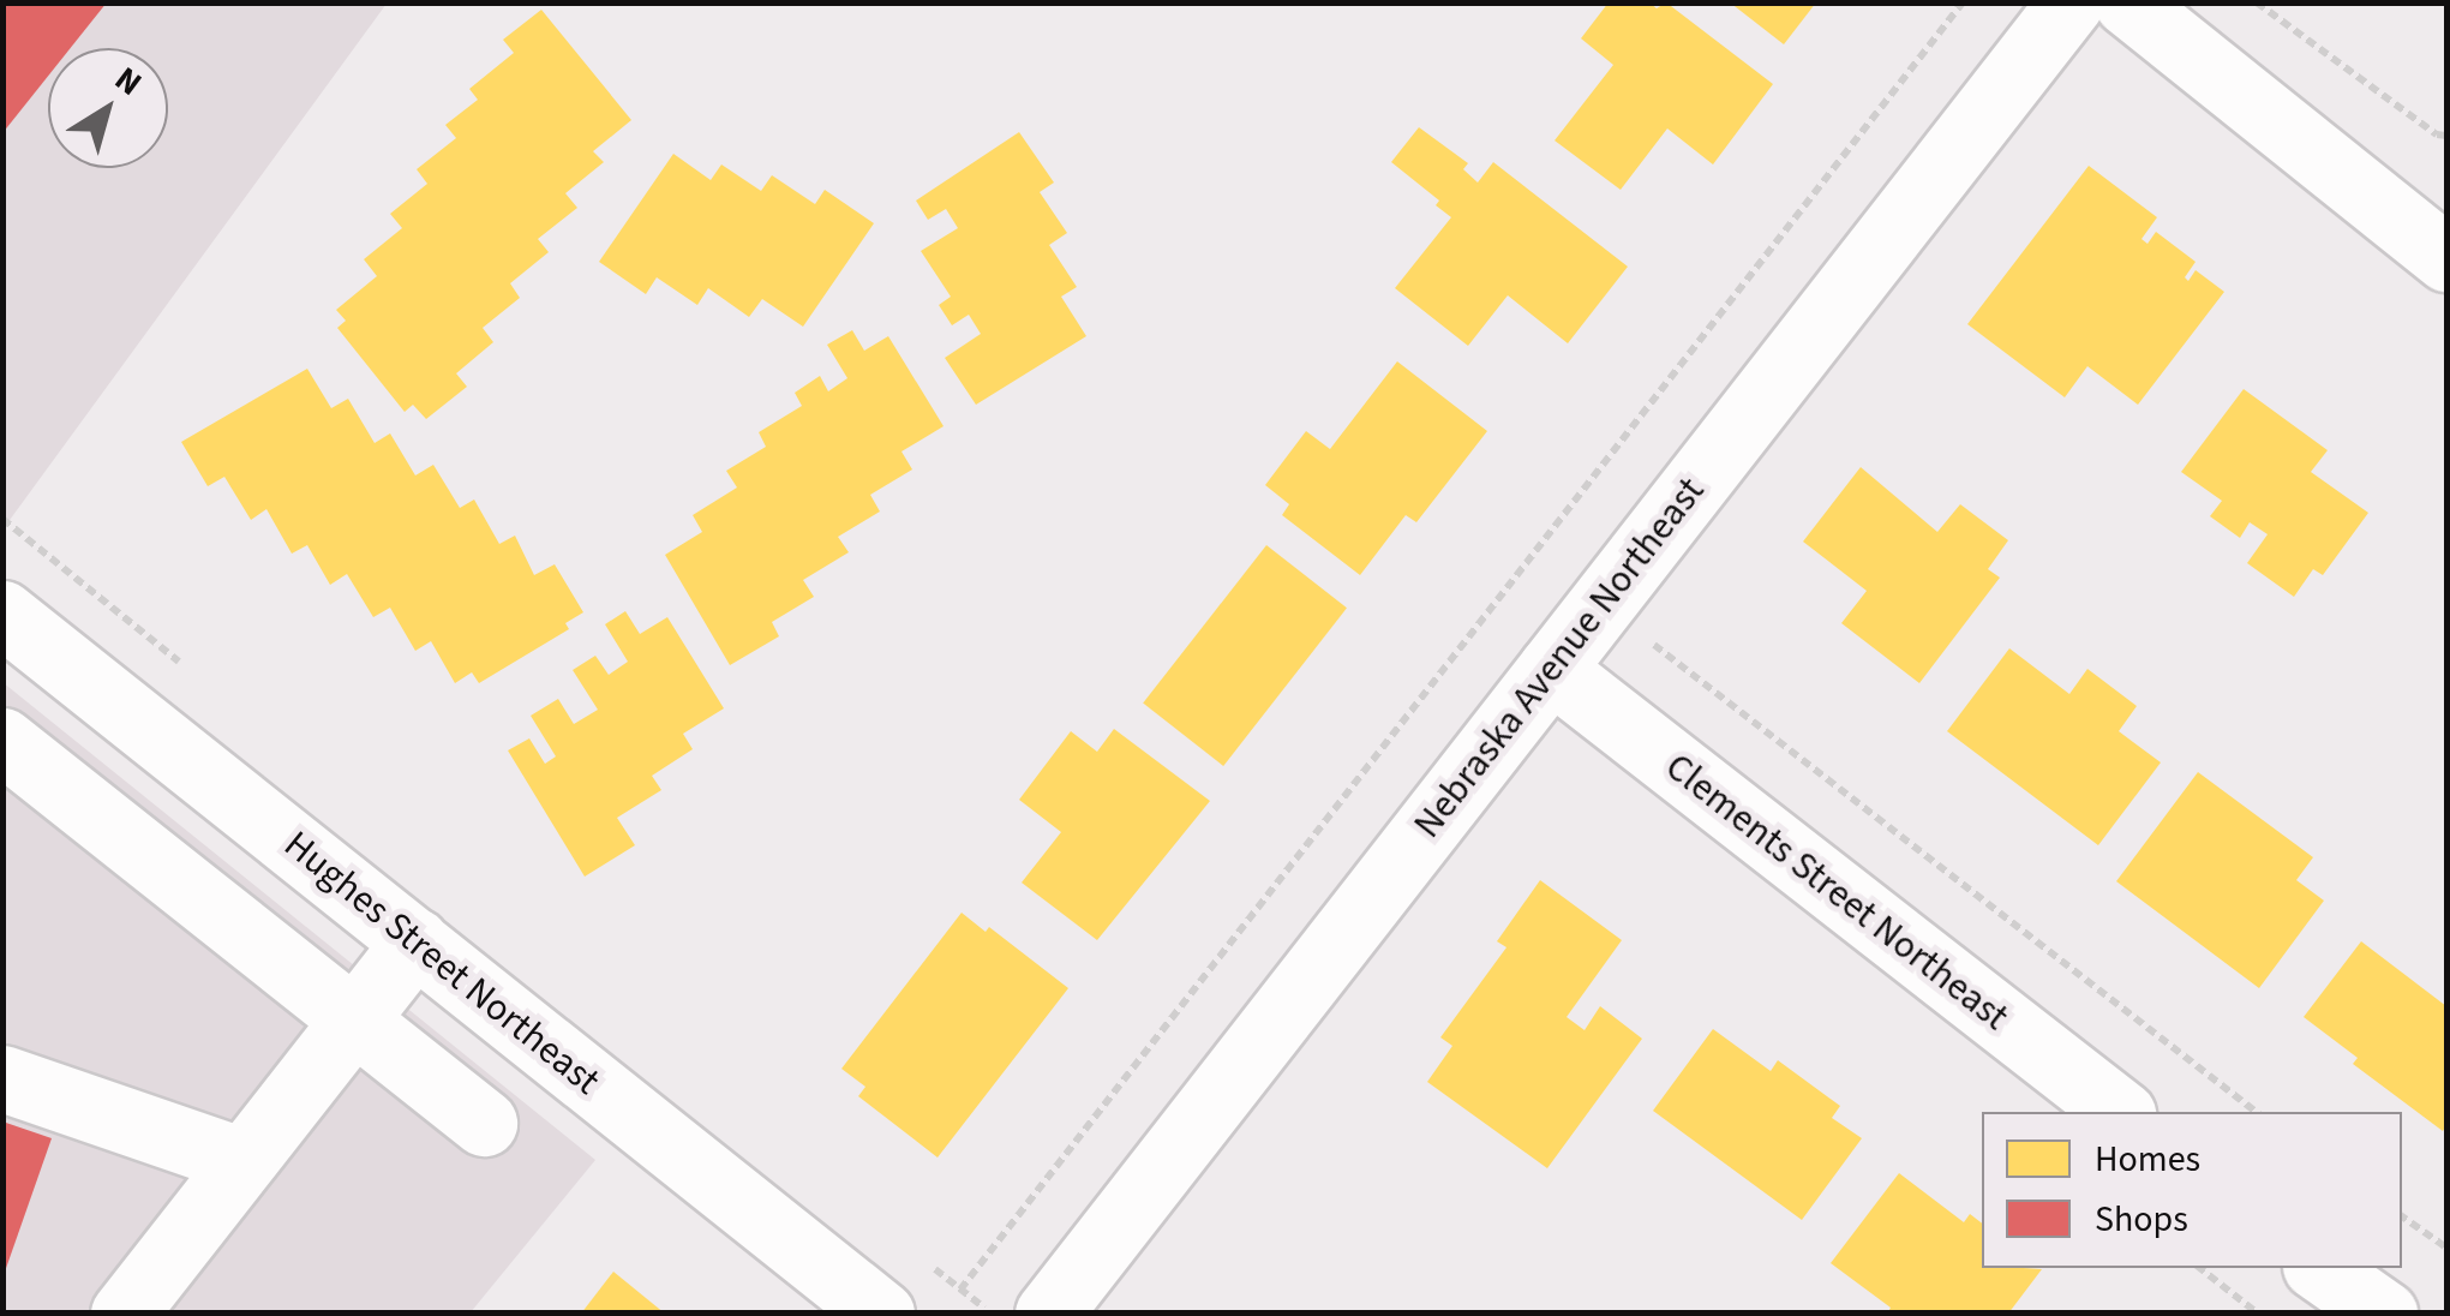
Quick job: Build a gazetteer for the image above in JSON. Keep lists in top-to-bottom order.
{
  "streets": {
    "street": ["Nebraska Avenue Northeast", "Clements Street Northeast", "Hughes Street Northeast"]
  },
  "crossings": [
    ["Nebraska Avenue Northeast", "Clements Street Northeast"]
  ],
  "legend": ["Homes", "Shops"],
  "north": "top right"
}
